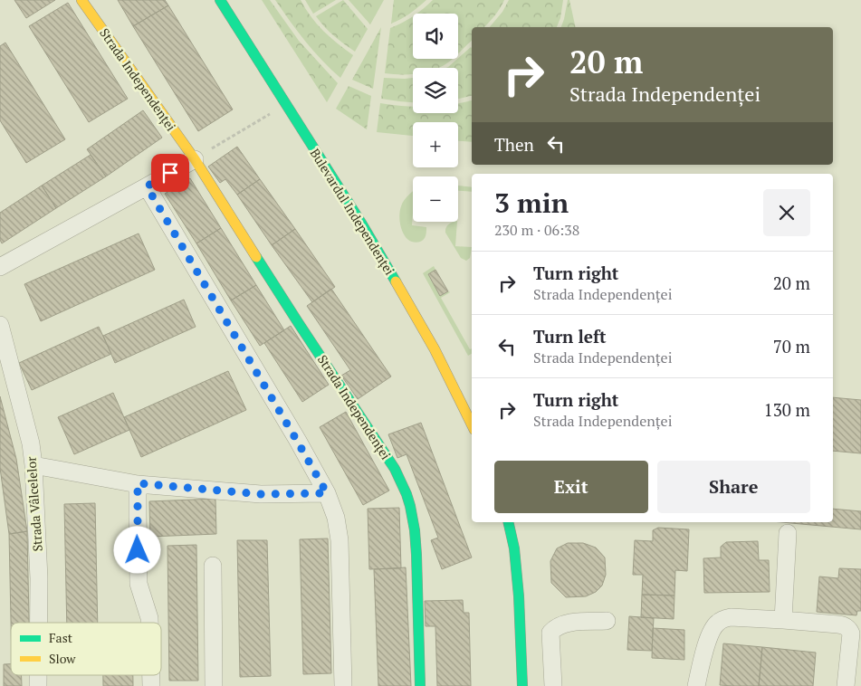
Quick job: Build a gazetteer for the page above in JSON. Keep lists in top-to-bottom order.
{
  "streets": {
    "street": ["Strada Independenței", "Bulevardul Independenței", "Strada Vâlcelelor"]
  },
  "legend": ["Fast", "Slow"],
  "page": {
    "map_buttons": ["+", "−"],
    "turn": ["20 m", "Strada Independenței"],
    "then": "Then",
    "heading": ["3 min", "230 m · 06:38"],
    "list": [
      {
        "name": "Turn right",
        "note": "Strada Independenței",
        "value": "20 m"
      },
      {
        "name": "Turn left",
        "note": "Strada Independenței",
        "value": "70 m"
      },
      {
        "name": "Turn right",
        "note": "Strada Independenței",
        "value": "130 m"
      }
    ],
    "buttons": ["Exit", "Share"]
  }
}
